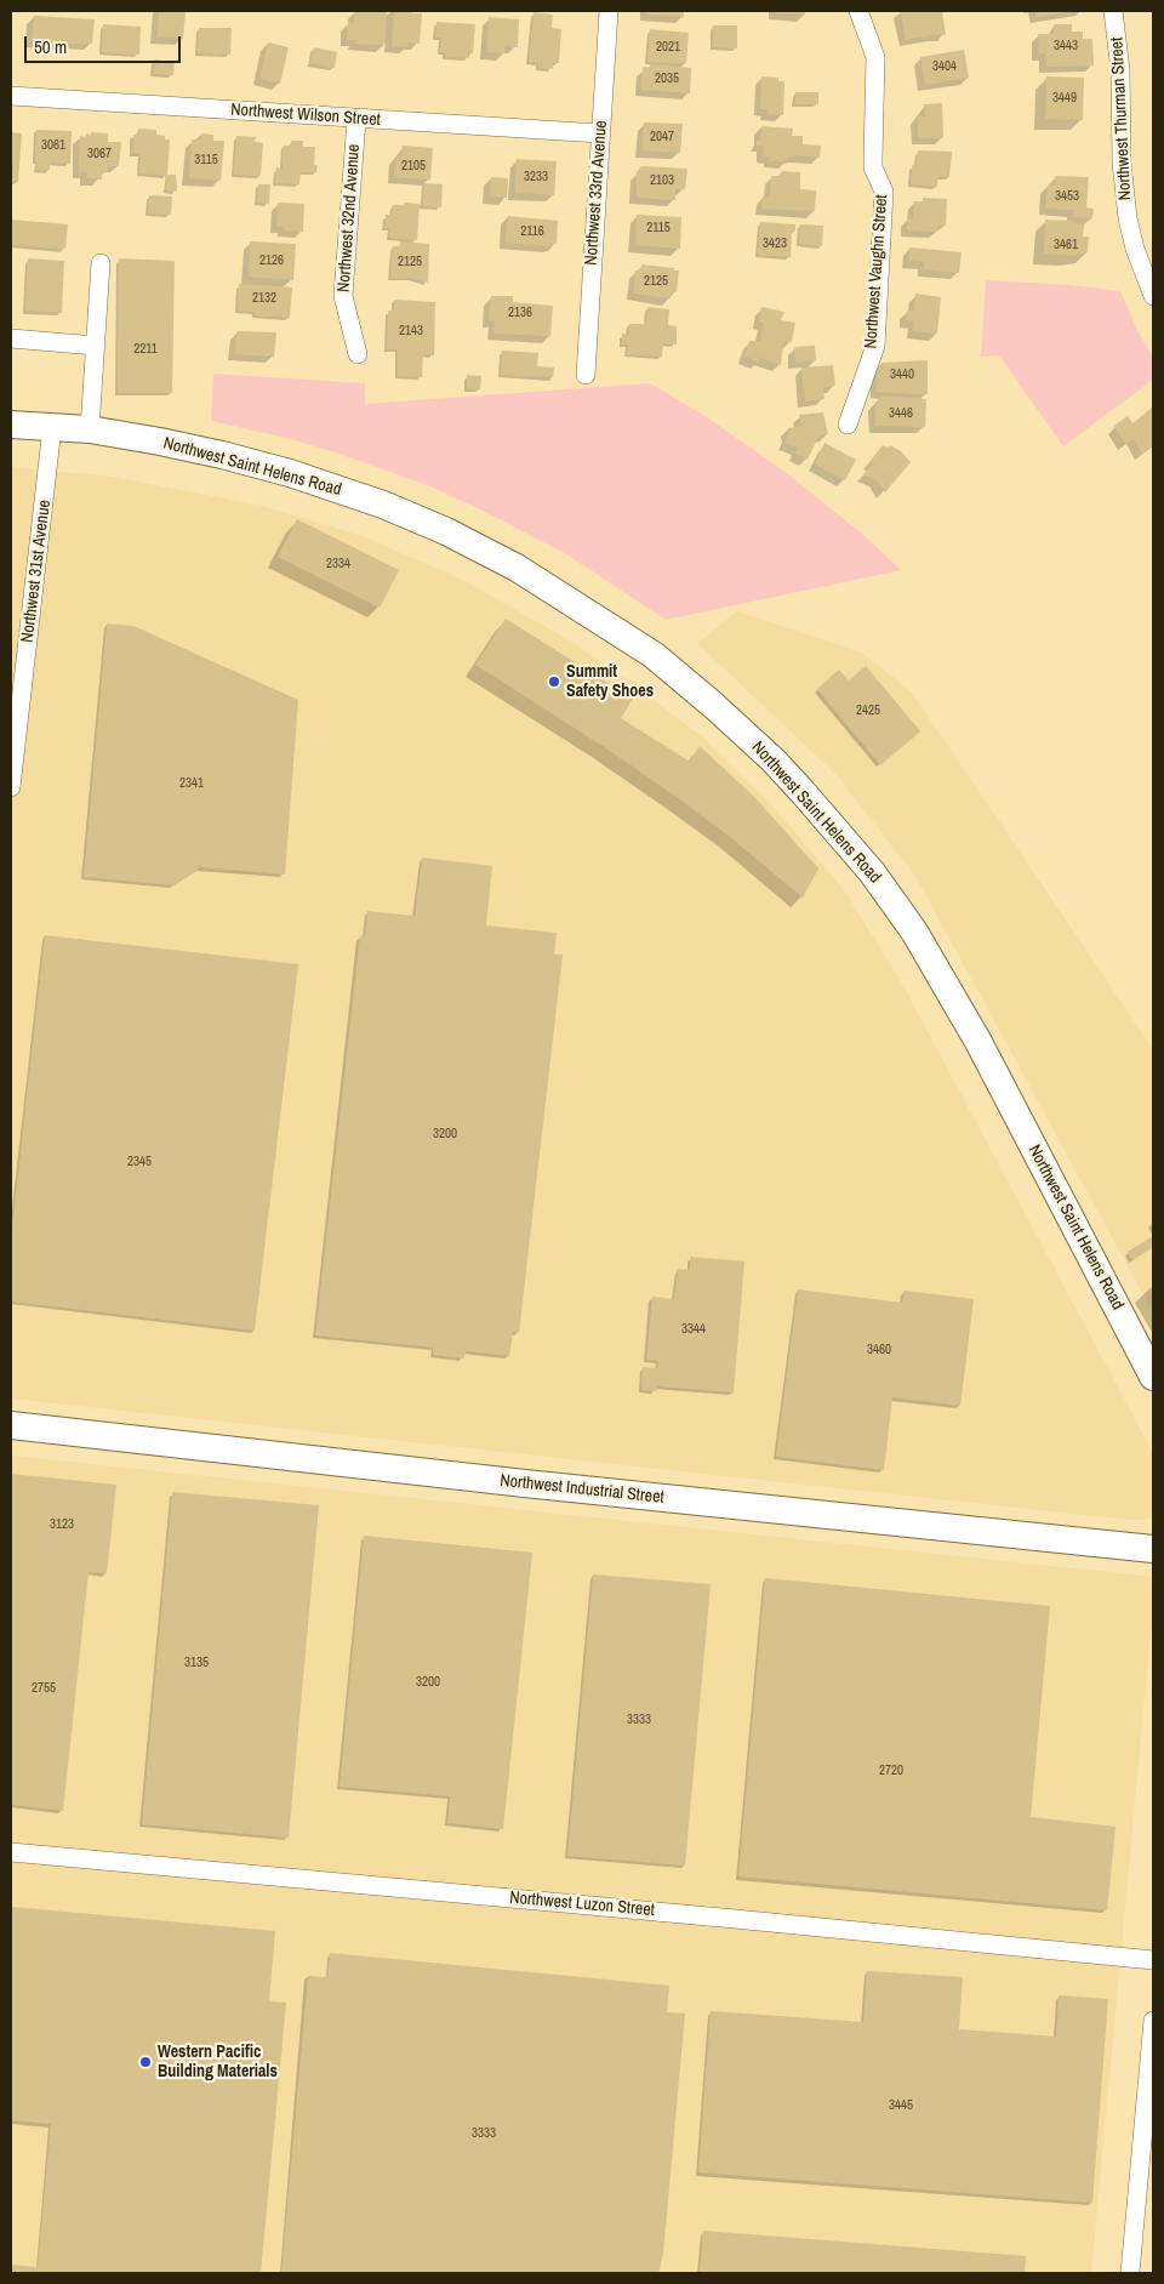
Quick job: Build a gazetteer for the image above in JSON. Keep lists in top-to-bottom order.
{
  "streets": {
    "main road": ["Northwest Saint Helens Road", "Northwest Industrial Street"],
    "street": [
      "Northwest Wilson Street",
      "Northwest Thurman Street",
      "Northwest 33rd Avenue",
      "Northwest 32nd Avenue",
      "Northwest Vaughn Street",
      "Northwest 31st Avenue",
      "Northwest Luzon Street"
    ]
  },
  "crossings": [
    ["Northwest Wilson Street", "Northwest 33rd Avenue"],
    ["Northwest Wilson Street", "Northwest 32nd Avenue"],
    ["Northwest Saint Helens Road", "Northwest 31st Avenue"]
  ],
  "places": ["Summit Safety Shoes", "Western Pacific Building Materials"],
  "house_numbers": [
    "3443",
    "2021",
    "3404",
    "2035",
    "3449",
    "2047",
    "3061",
    "3067",
    "3115",
    "2105",
    "3233",
    "2103",
    "3453",
    "2115",
    "2116",
    "3423",
    "3461",
    "2126",
    "2125",
    "2125",
    "2132",
    "2136",
    "2143",
    "2211",
    "3440",
    "3446",
    "2334",
    "2425",
    "2341",
    "3200",
    "2345",
    "3344",
    "3460",
    "3123",
    "3135",
    "3200",
    "2755",
    "3333",
    "2720",
    "3445",
    "3333"
  ],
  "scale_bar": "50 m"
}
